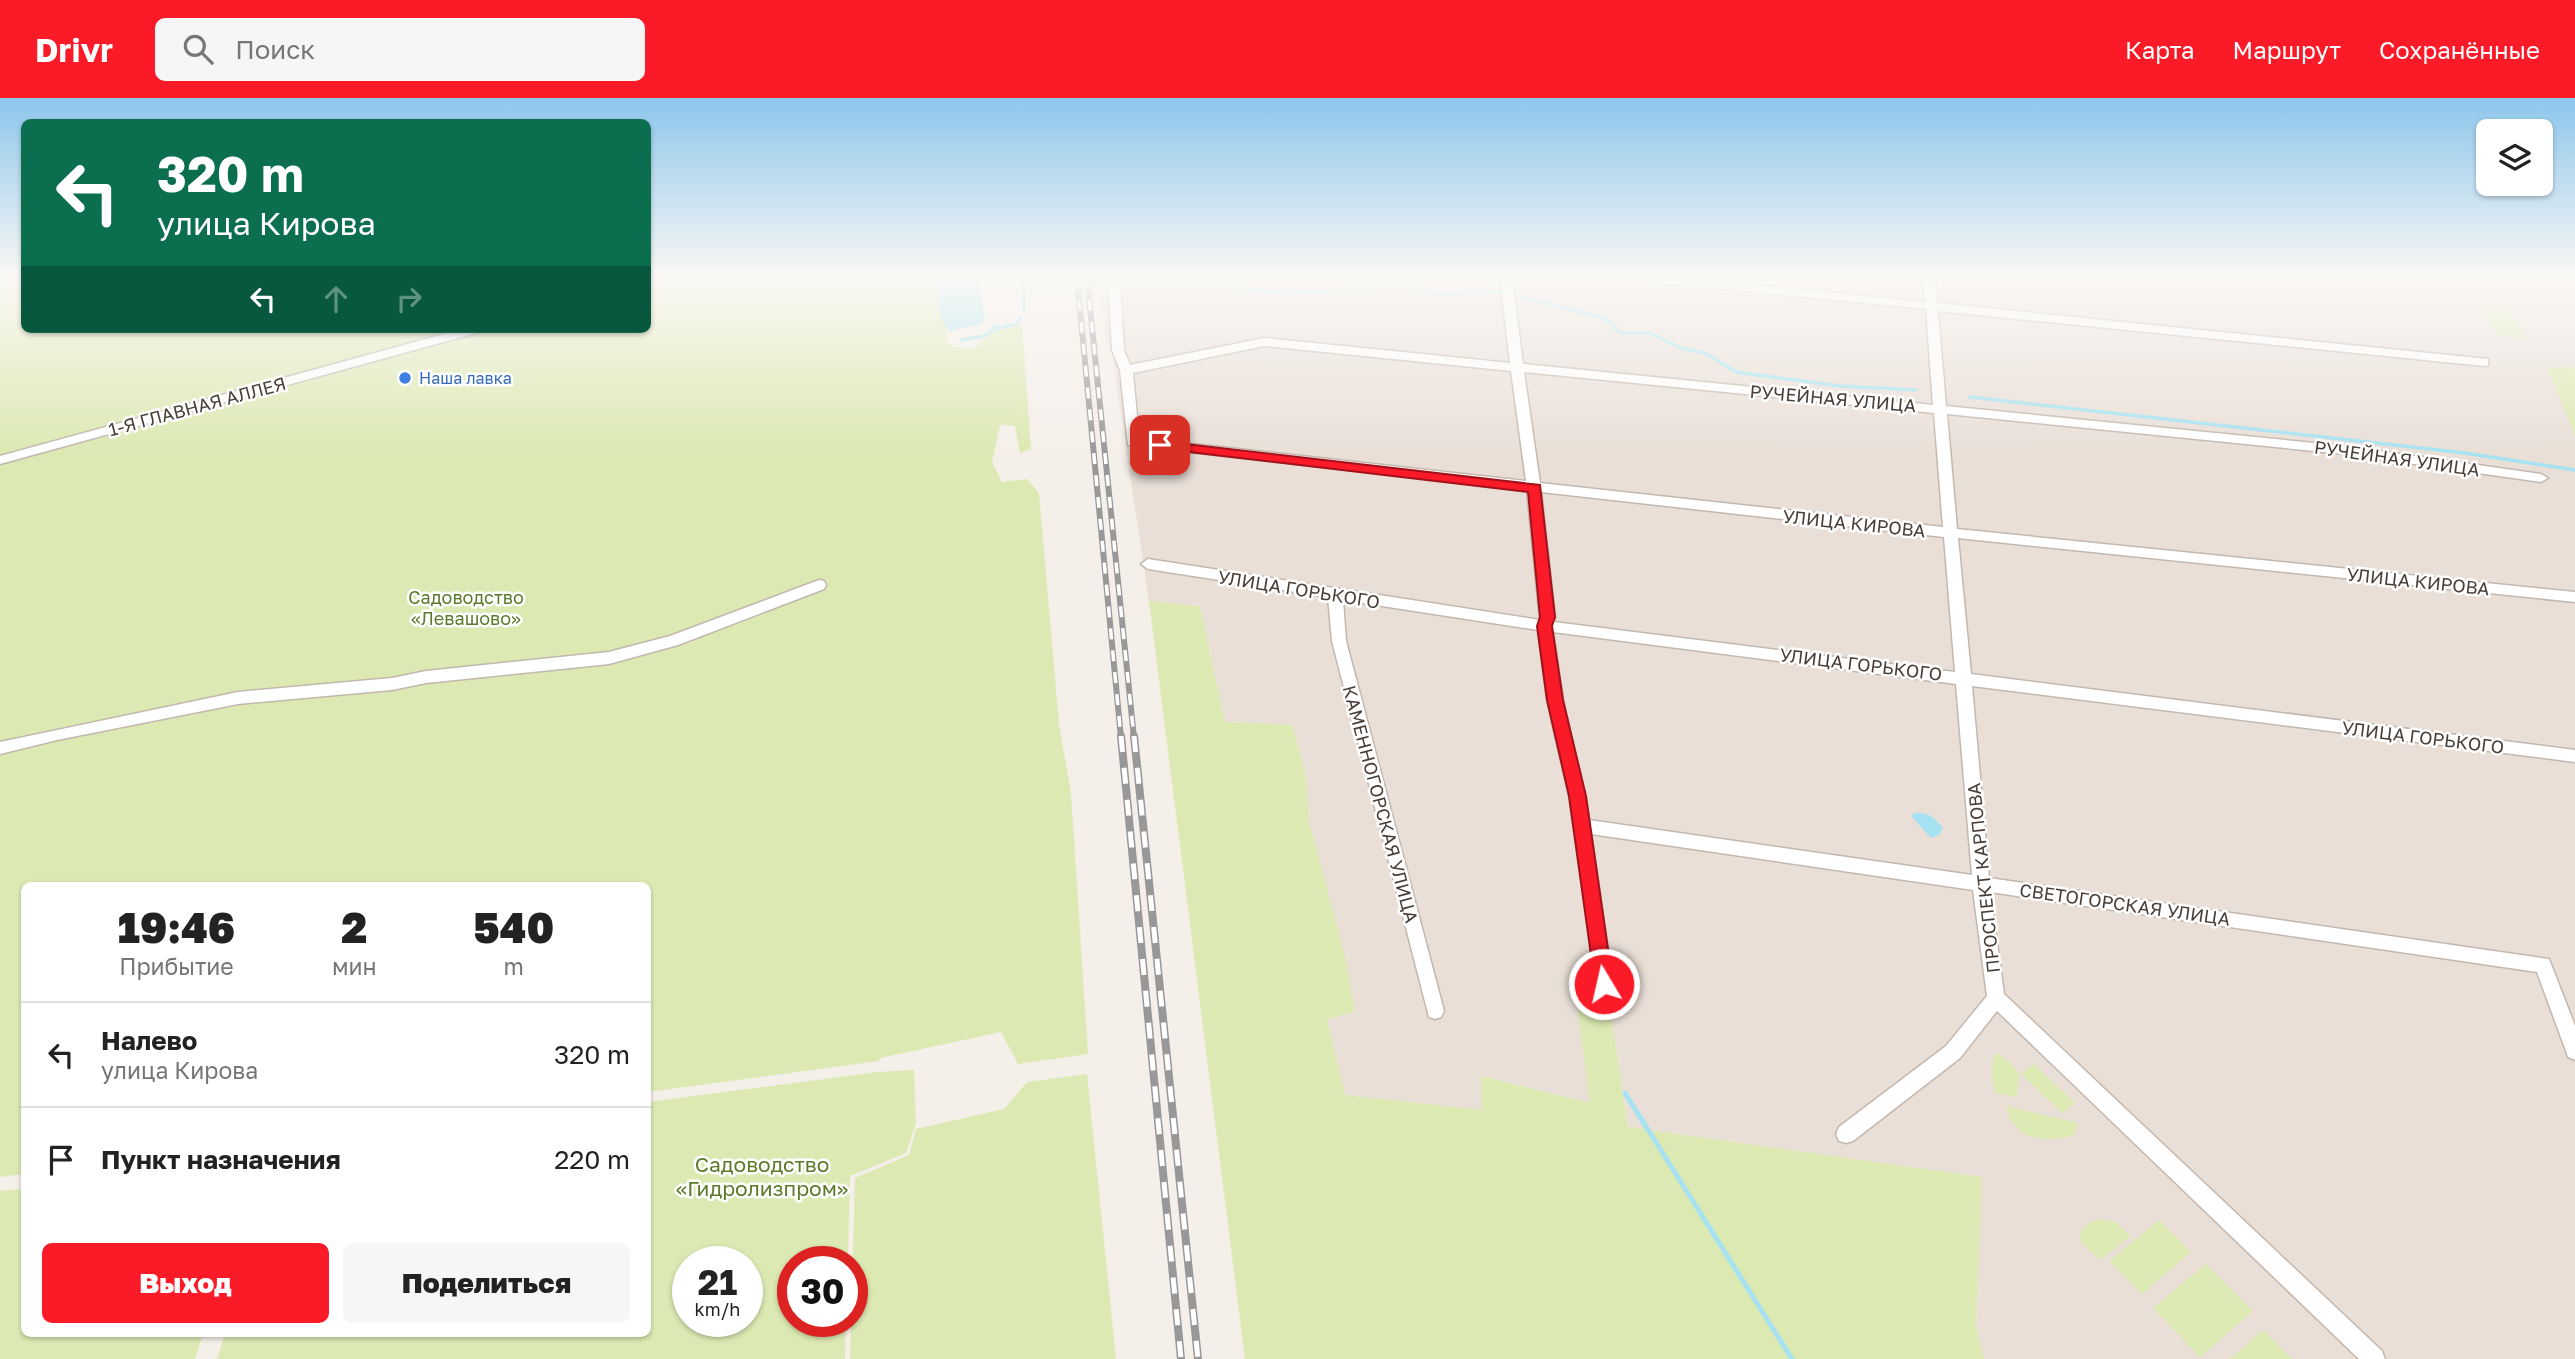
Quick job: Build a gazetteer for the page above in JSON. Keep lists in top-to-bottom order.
{
  "streets": {
    "street": [
      "РУЧЕЙНАЯ УЛИЦА",
      "1-Я ГЛАВНАЯ АЛЛЕЯ",
      "УЛИЦА КИРОВА",
      "УЛИЦА ГОРЬКОГО",
      "КАМЕННОГОРСКАЯ УЛИЦА",
      "ПРОСПЕКТ КАРПОВА",
      "СВЕТОГОРСКАЯ УЛИЦА"
    ]
  },
  "crossings": [
    ["РУЧЕЙНАЯ УЛИЦА", "УЛИЦА КИРОВА"],
    ["РУЧЕЙНАЯ УЛИЦА", "ПРОСПЕКТ КАРПОВА"],
    ["УЛИЦА КИРОВА", "ПРОСПЕКТ КАРПОВА"],
    ["УЛИЦА ГОРЬКОГО", "КАМЕННОГОРСКАЯ УЛИЦА"],
    ["УЛИЦА ГОРЬКОГО", "ПРОСПЕКТ КАРПОВА"],
    ["ПРОСПЕКТ КАРПОВА", "СВЕТОГОРСКАЯ УЛИЦА"]
  ],
  "parks": ["Садоводство «Левашово»", "Садоводство «Гидролизпром»"],
  "places": ["Наша лавка"],
  "page": {
    "header": "Drivr",
    "search": "Поиск",
    "nav": ["Карта", "Маршрут", "Сохранённые"],
    "turn": ["320 m", "улица Кирова"],
    "eta": [
      "19:46",
      "Прибытие",
      "2",
      "мин",
      "540",
      "m"
    ],
    "list": [
      {
        "name": "Налево",
        "note": "улица Кирова",
        "value": "320 m"
      },
      {
        "name": "Пункт назначения",
        "value": "220 m"
      }
    ],
    "buttons": ["Выход", "Поделиться"],
    "speed": "21 km/h",
    "limit": "30"
  }
}
